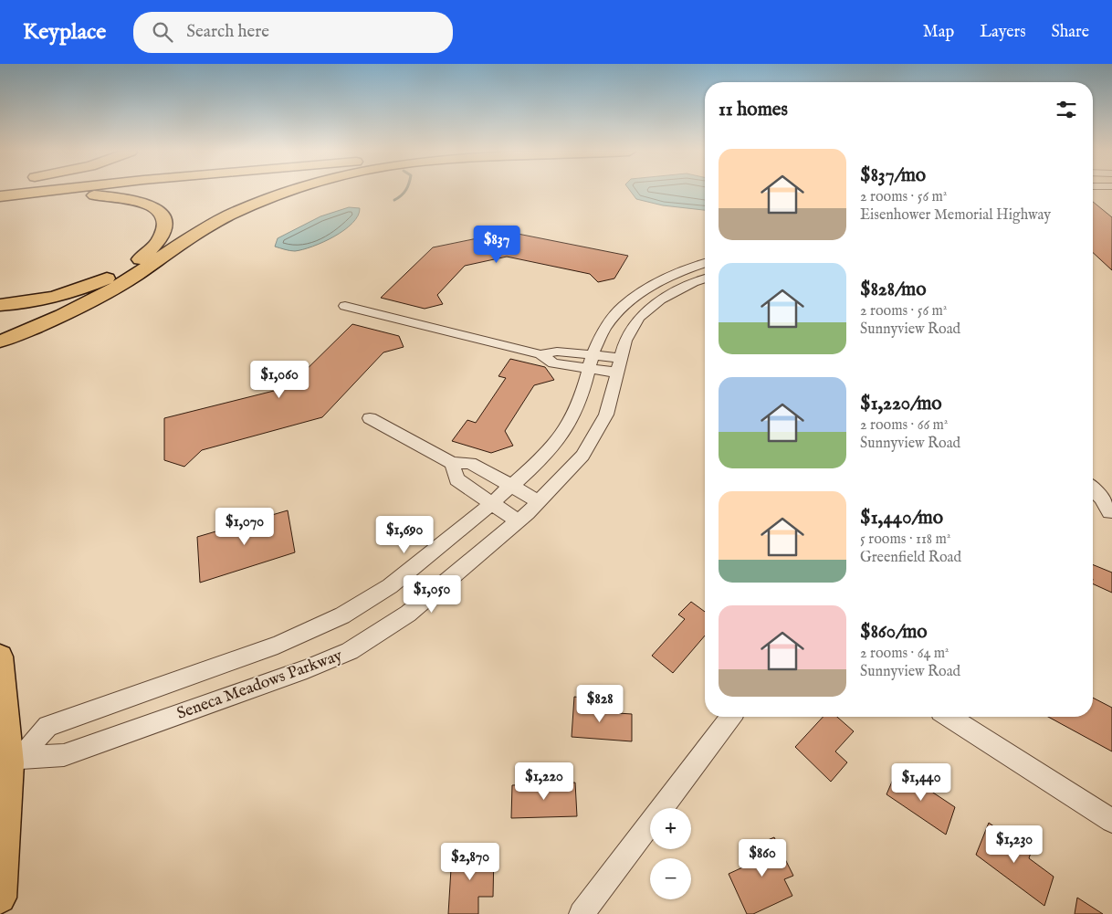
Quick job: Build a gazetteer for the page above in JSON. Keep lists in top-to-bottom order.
{
  "streets": {
    "street": ["Seneca Meadows Parkway"]
  },
  "page": {
    "header": "Keyplace",
    "search": "Search here",
    "nav": ["Map", "Layers", "Share"],
    "heading": "11 homes",
    "list": [
      {
        "name": "$837/mo",
        "note": "2 rooms · 56 m² · Eisenhower Memorial Highway"
      },
      {
        "name": "$828/mo",
        "note": "2 rooms · 56 m² · Sunnyview Road"
      },
      {
        "name": "$1,220/mo",
        "note": "2 rooms · 66 m² · Sunnyview Road"
      },
      {
        "name": "$1,440/mo",
        "note": "5 rooms · 118 m² · Greenfield Road"
      },
      {
        "name": "$860/mo",
        "note": "2 rooms · 64 m² · Sunnyview Road"
      }
    ],
    "price": [
      "$837",
      "$1,060",
      "$1,070",
      "$1,690",
      "$1,050",
      "$828",
      "$1,220",
      "$1,440",
      "$1,230",
      "$860",
      "$2,870"
    ],
    "map_buttons": ["+", "−"]
  }
}
